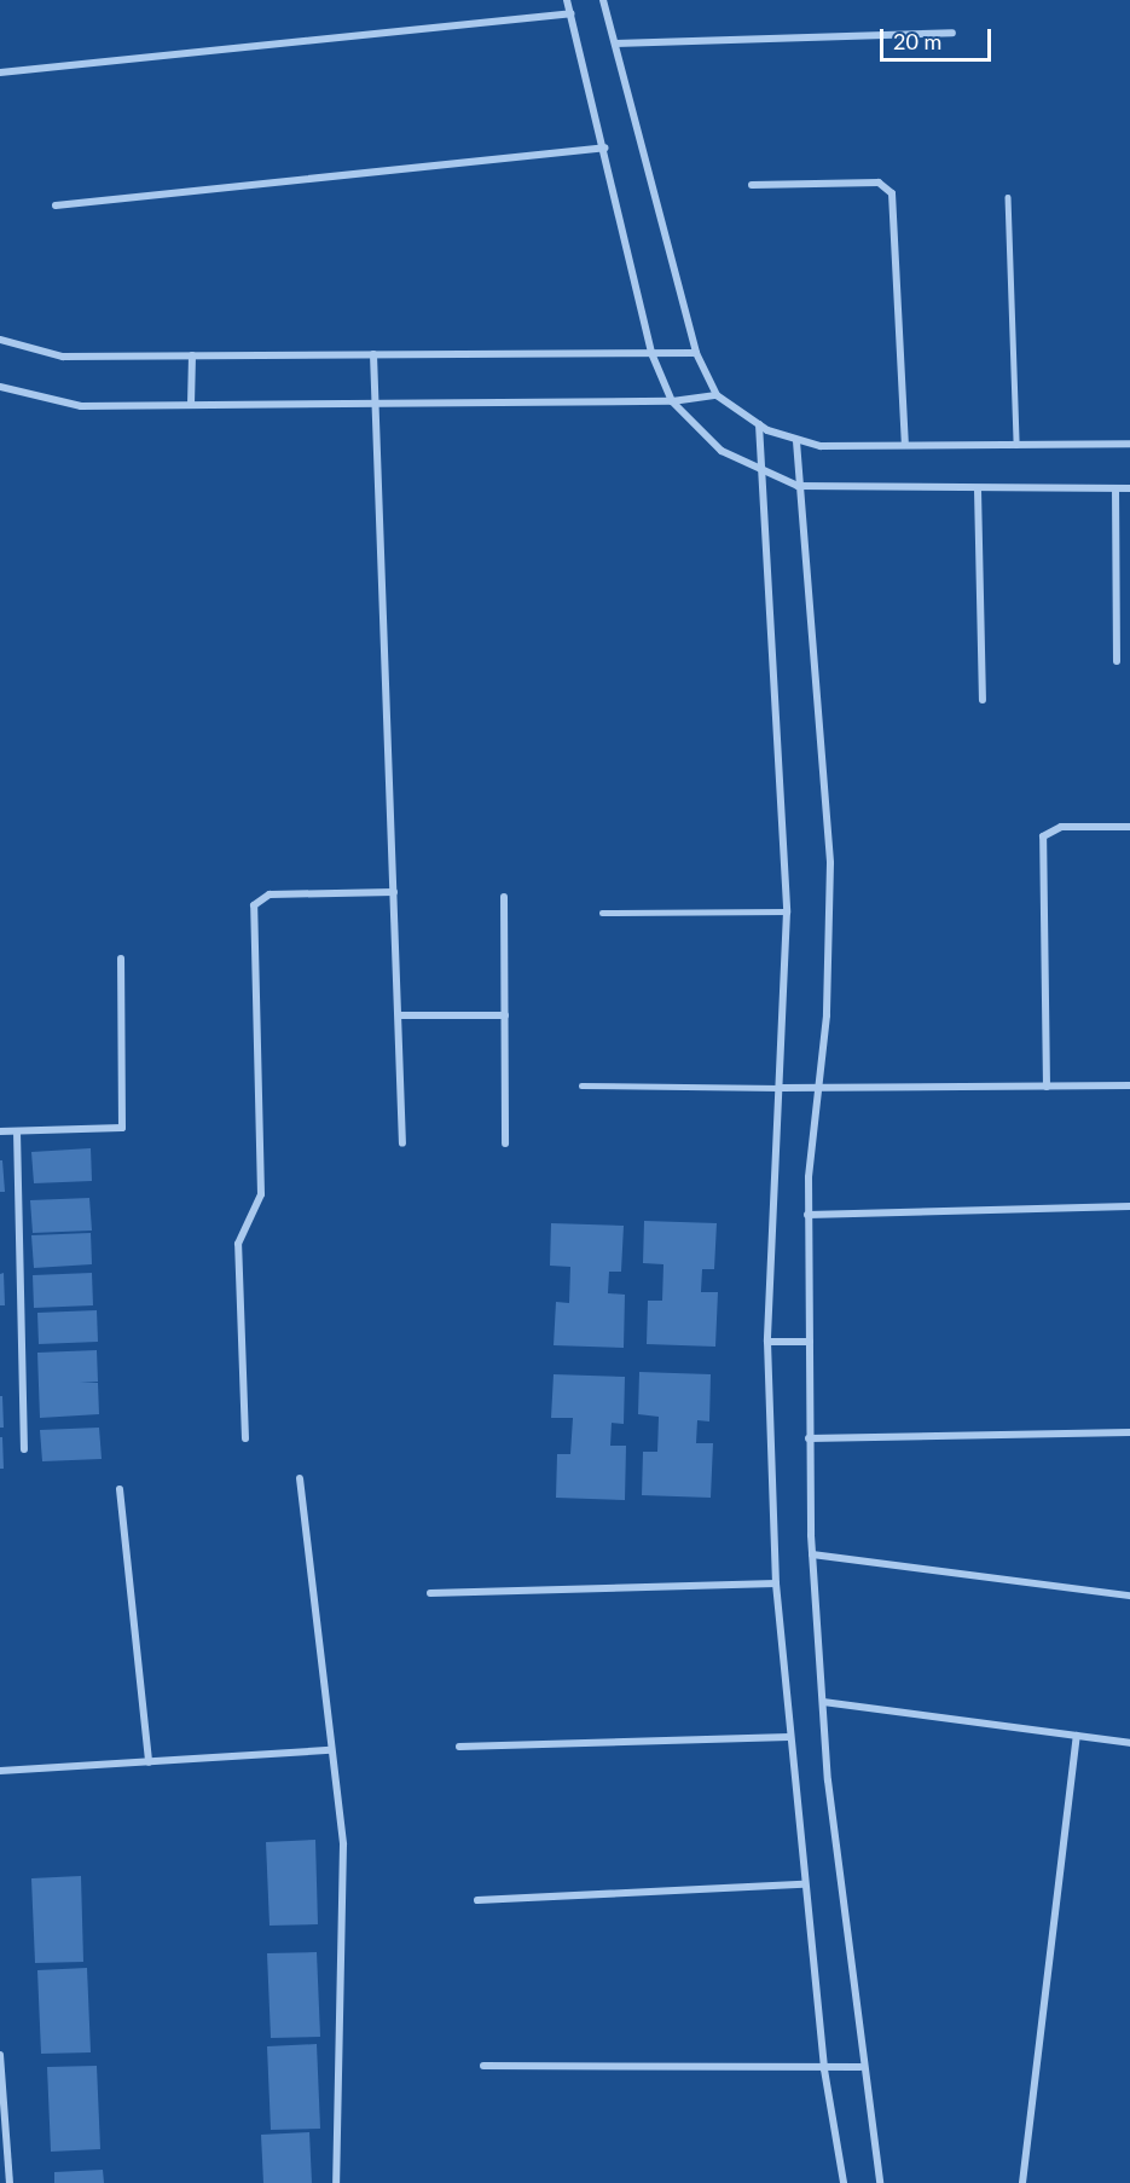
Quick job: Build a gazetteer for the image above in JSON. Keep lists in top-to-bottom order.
{
  "scale_bar": "20 m"
}
